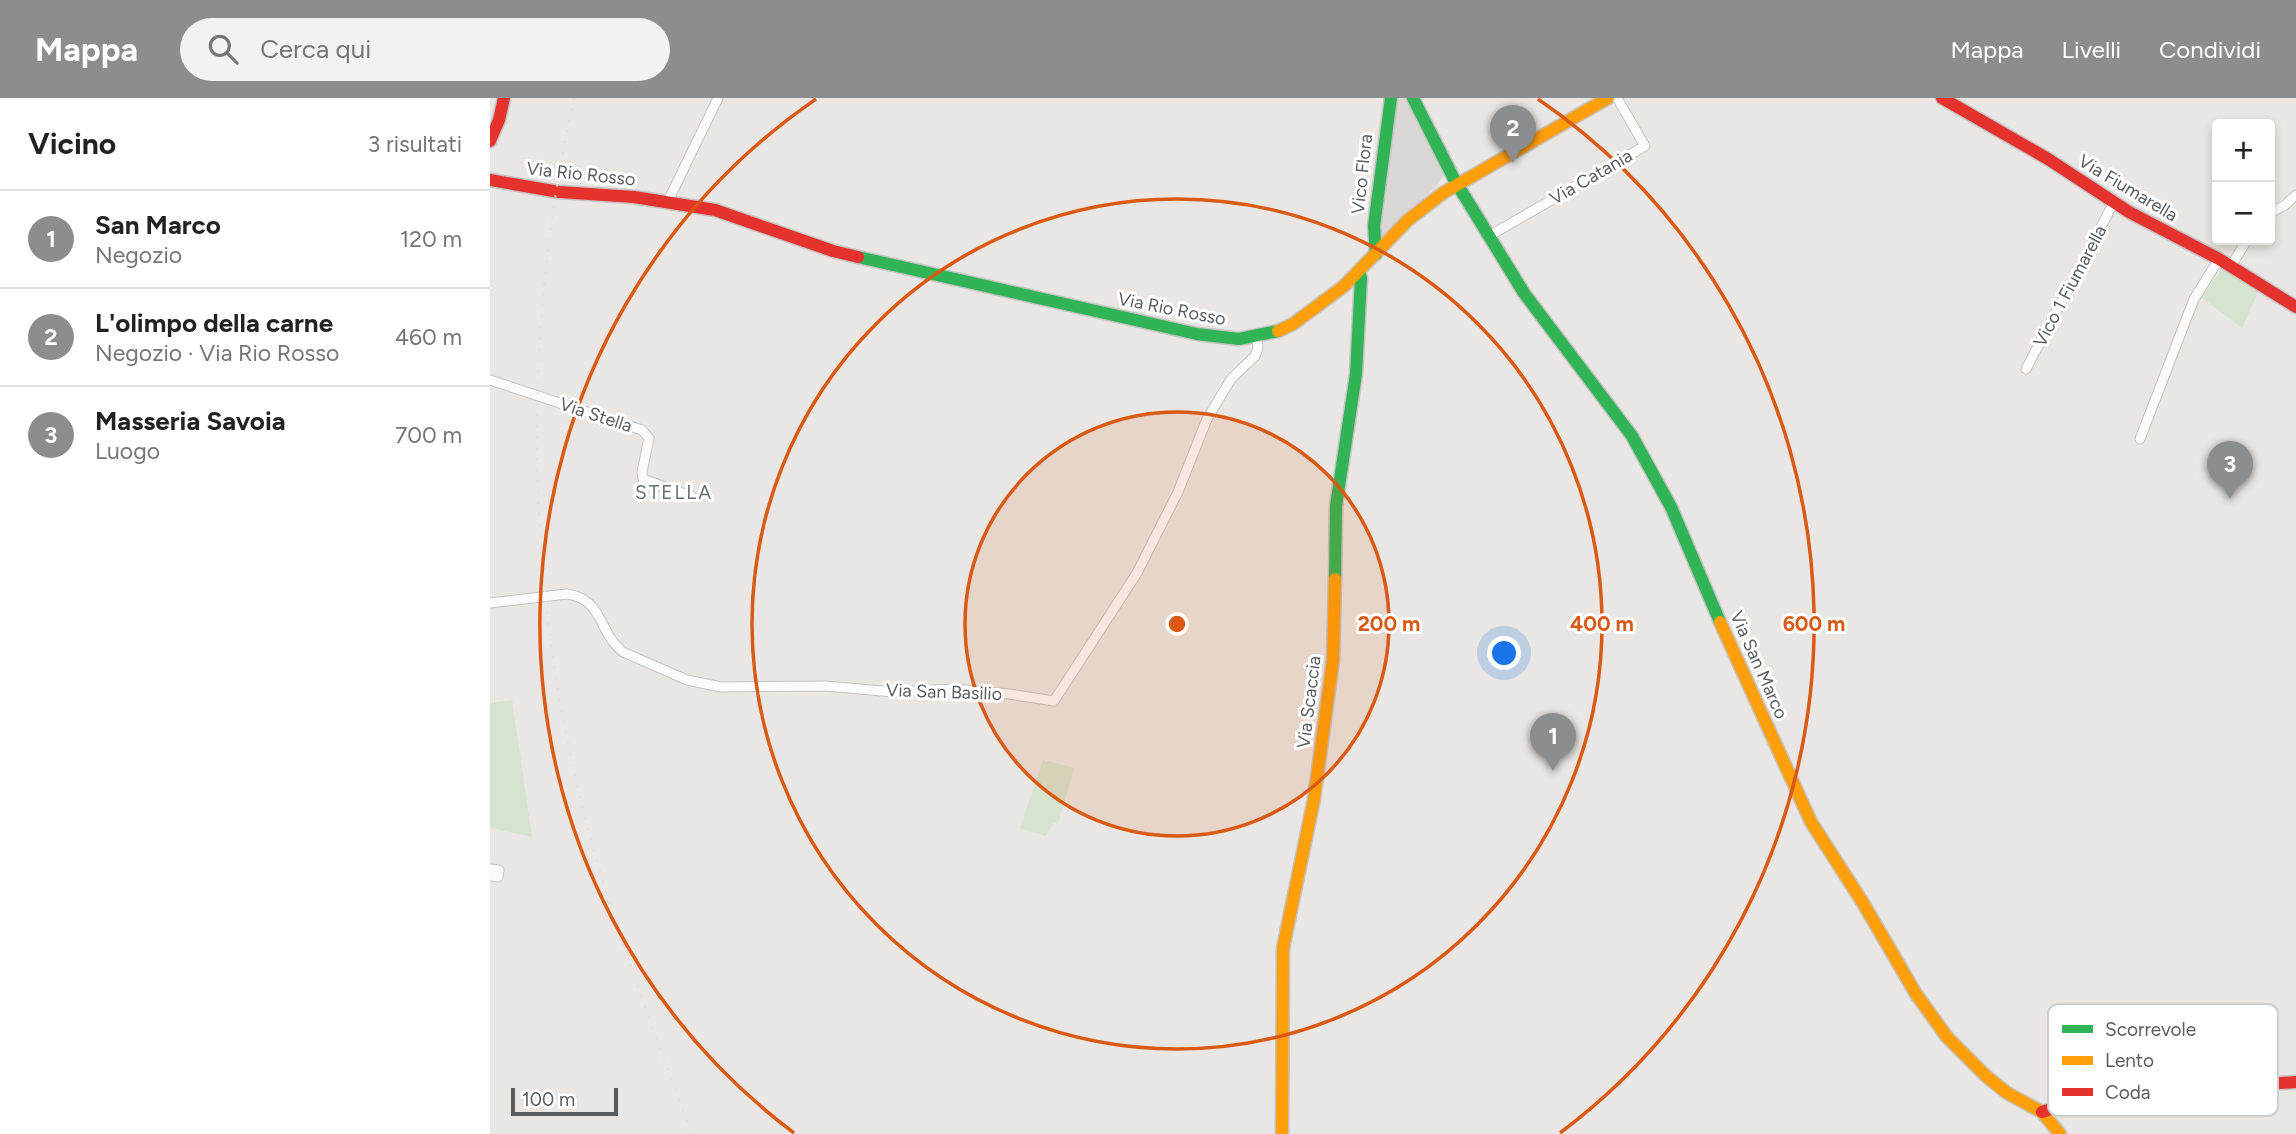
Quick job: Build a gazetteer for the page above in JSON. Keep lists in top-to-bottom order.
{
  "streets": {
    "street": [
      "Via Rio Rosso",
      "Vico Flora",
      "Via Catania",
      "Via Fiumarella",
      "Vico 1 Fiumarella",
      "Via Stella",
      "Via San Marco",
      "Via San Basilio",
      "Via Scaccia"
    ]
  },
  "crossings": [
    ["Via Rio Rosso", "Vico Flora"],
    ["Via Rio Rosso", "Via San Marco"],
    ["Via Rio Rosso", "Via San Basilio"],
    ["Via Rio Rosso", "Via Scaccia"],
    ["Via Catania", "Via San Marco"],
    ["Via Fiumarella", "Vico 1 Fiumarella"]
  ],
  "districts": ["STELLA"],
  "legend": ["Scorrevole", "Lento", "Coda"],
  "scale_bar": "100 m",
  "page": {
    "header": "Mappa",
    "search": "Cerca qui",
    "nav": ["Mappa", "Livelli", "Condividi"],
    "heading": ["Vicino", "3 risultati"],
    "pins": ["2", "3", "1"],
    "map_buttons": ["+", "−"],
    "list": [
      {
        "mark": "1",
        "name": "San Marco",
        "note": "Negozio",
        "value": "120 m"
      },
      {
        "mark": "2",
        "name": "L'olimpo della carne",
        "note": "Negozio · Via Rio Rosso",
        "value": "460 m"
      },
      {
        "mark": "3",
        "name": "Masseria Savoia",
        "note": "Luogo",
        "value": "700 m"
      }
    ],
    "scale": "100 m"
  },
  "rings": ["200 m", "400 m", "600 m"]
}
